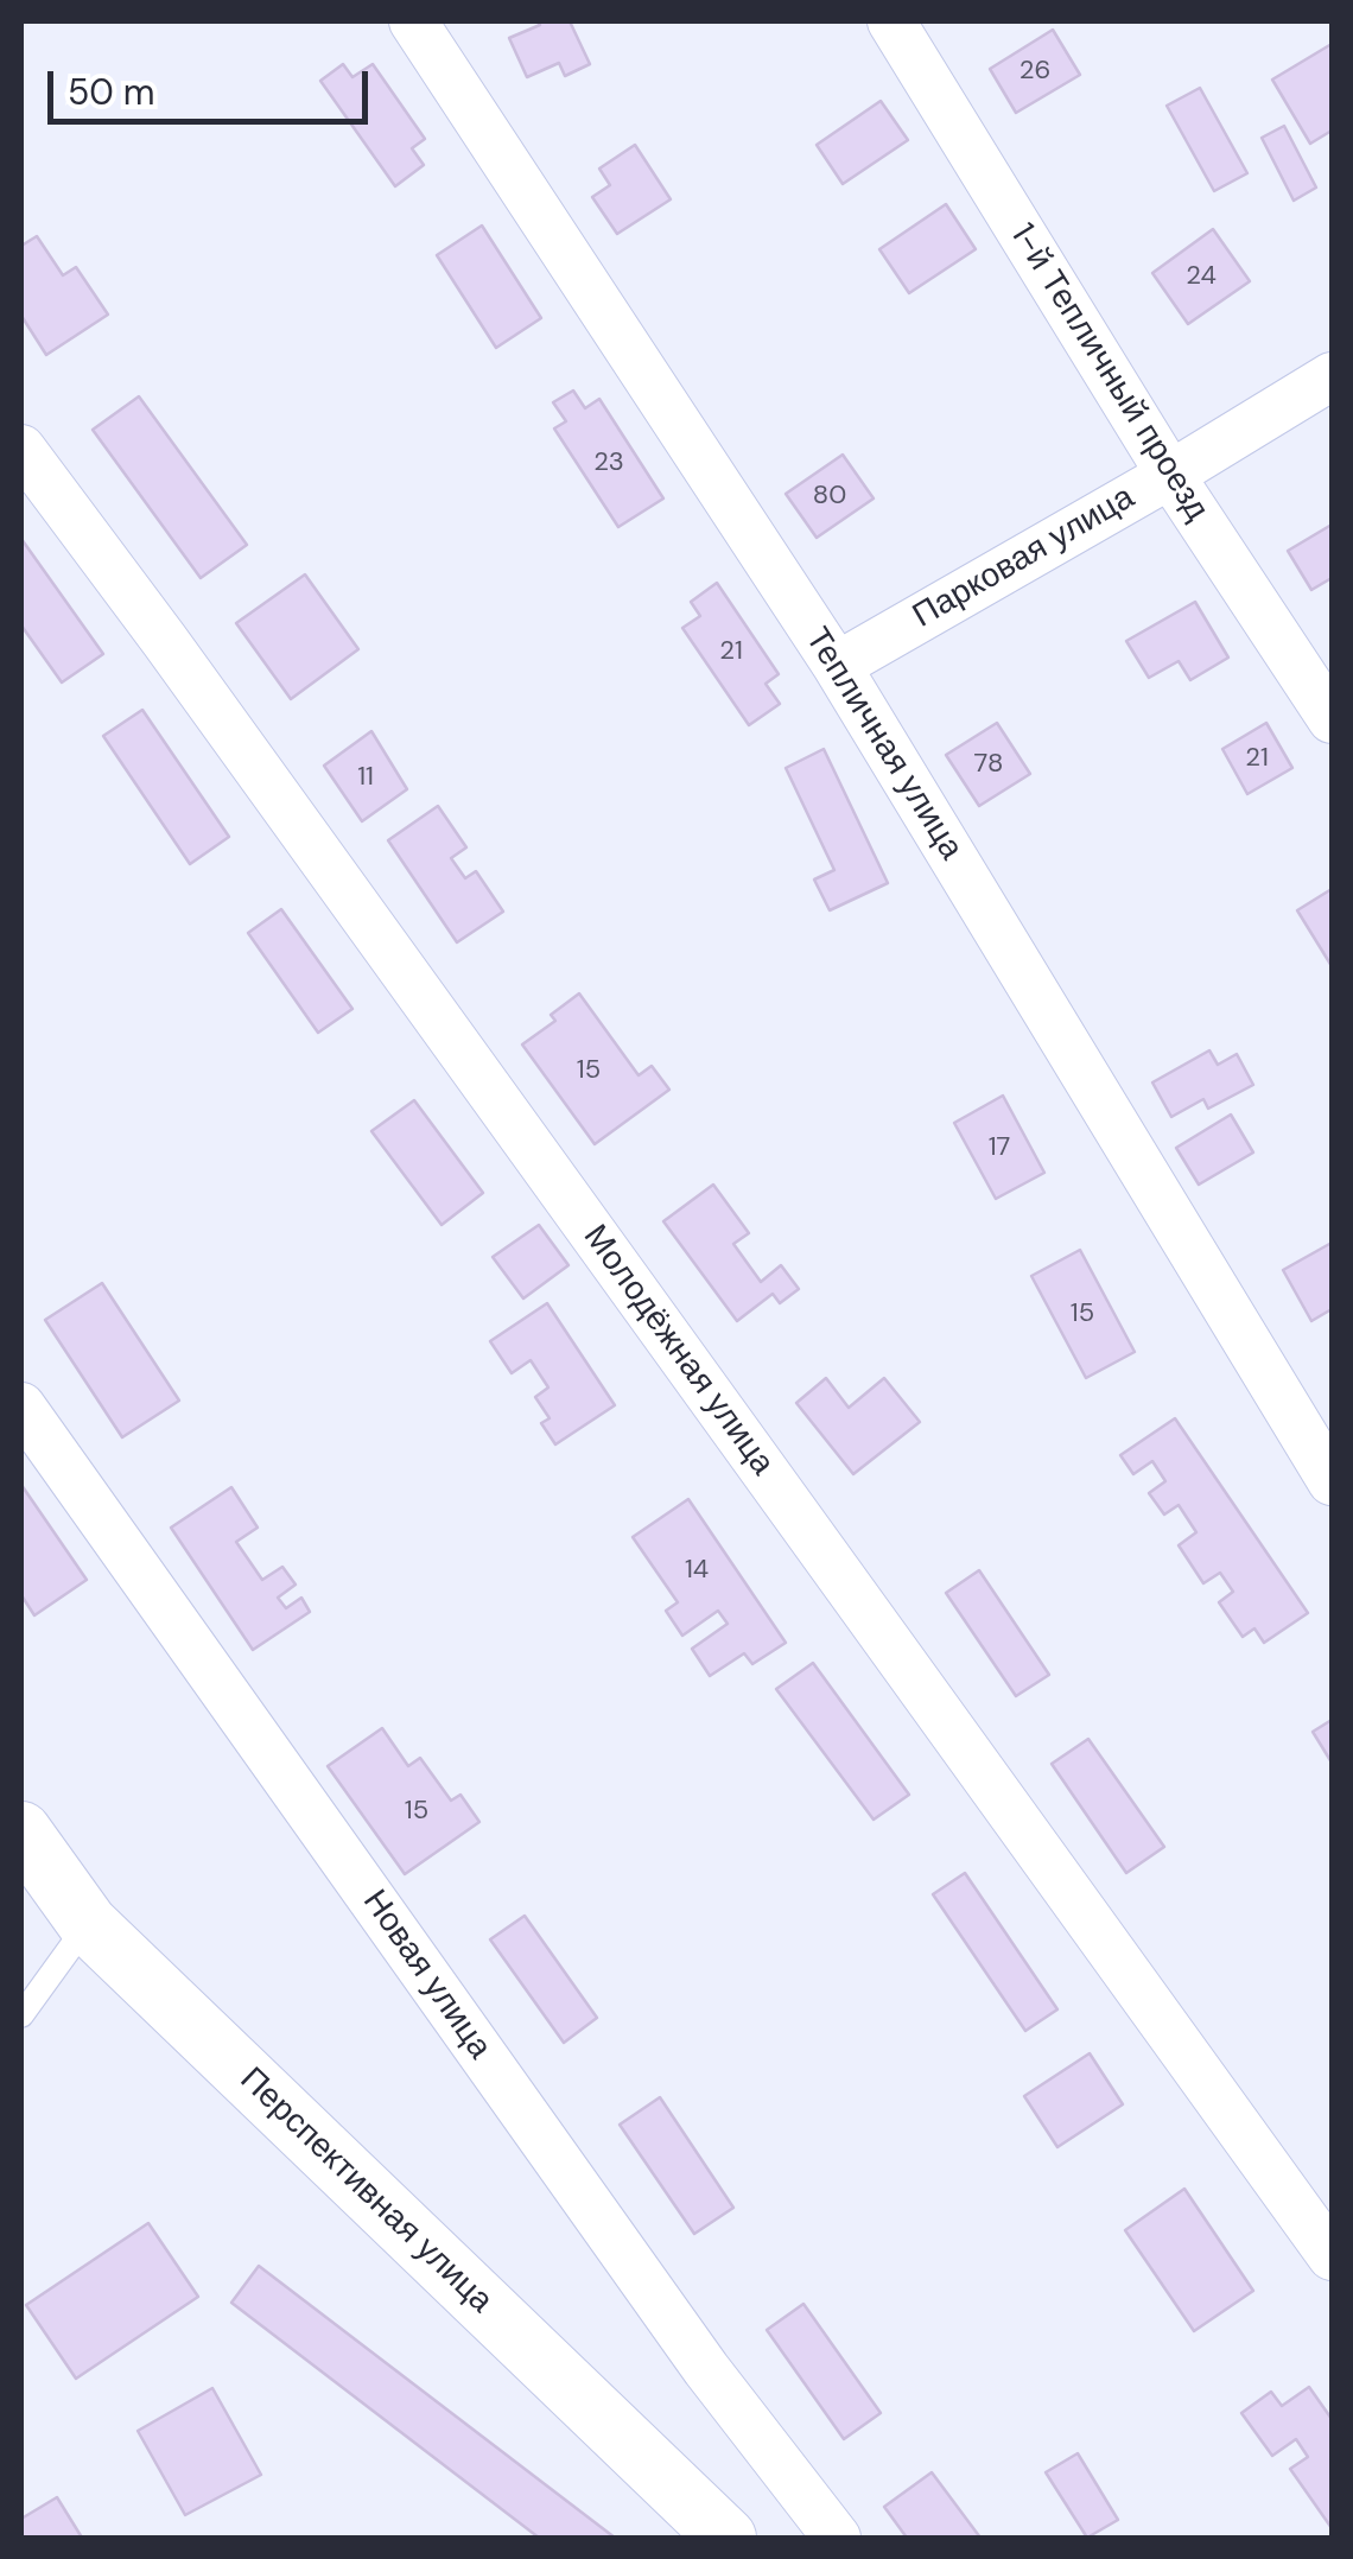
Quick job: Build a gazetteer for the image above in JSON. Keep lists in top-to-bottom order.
{
  "streets": {
    "street": [
      "1-й Тепличный проезд",
      "Парковая улица",
      "Тепличная улица",
      "Молодёжная улица",
      "Новая улица",
      "Перспективная улица"
    ]
  },
  "crossings": [
    ["1-й Тепличный проезд", "Парковая улица"],
    ["Парковая улица", "Тепличная улица"]
  ],
  "house_numbers": [
    "26",
    "24",
    "23",
    "80",
    "21",
    "21",
    "78",
    "11",
    "15",
    "17",
    "15",
    "14",
    "15"
  ],
  "scale_bar": "50 m"
}
